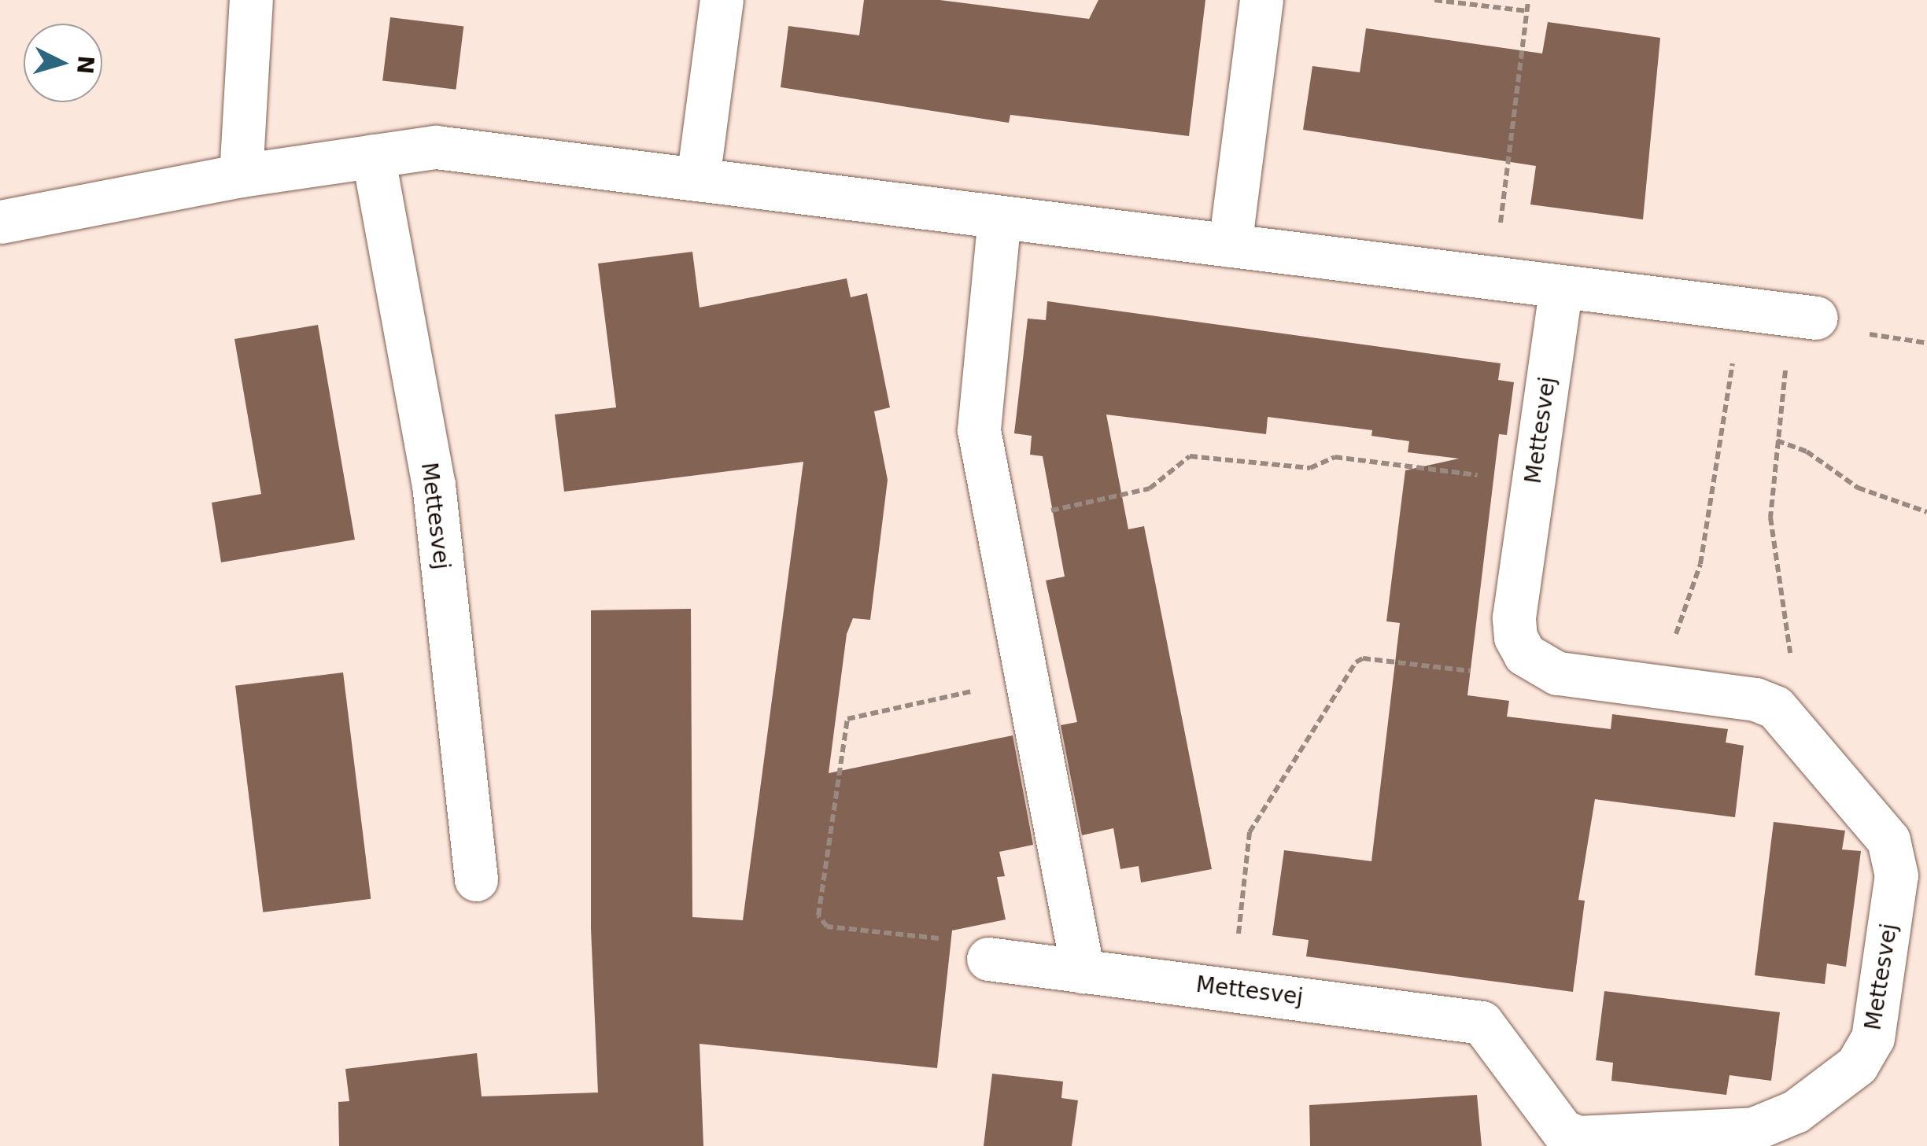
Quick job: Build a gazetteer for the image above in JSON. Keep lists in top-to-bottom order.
{
  "streets": {
    "street": ["Mettesvej"]
  },
  "north": "right"
}
